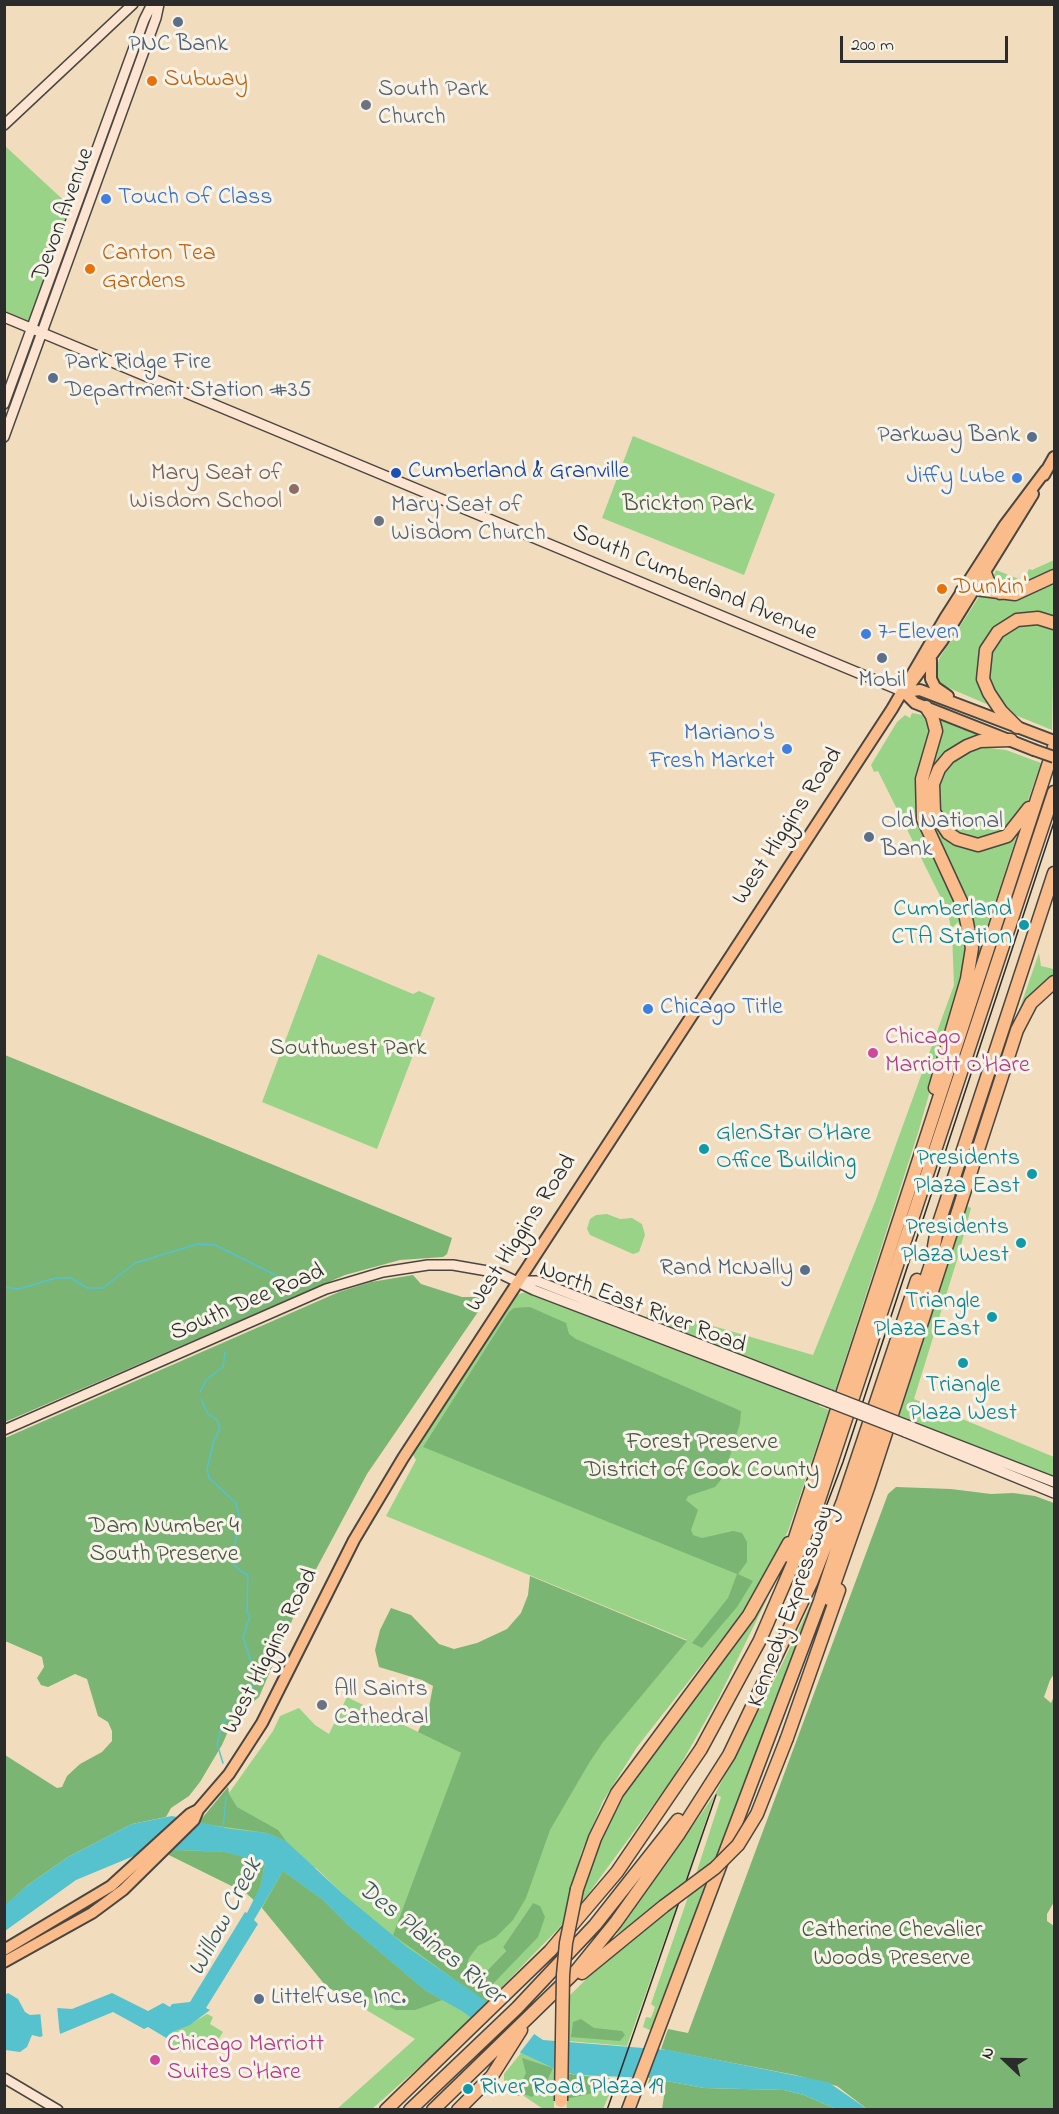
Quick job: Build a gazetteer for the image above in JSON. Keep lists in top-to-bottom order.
{
  "streets": {
    "highway": ["Kennedy Expressway"],
    "main road": ["West Higgins Road"],
    "street": [
      "Devon Avenue",
      "South Cumberland Avenue",
      "South Dee Road",
      "North East River Road"
    ]
  },
  "crossings": [
    ["Devon Avenue", "South Cumberland Avenue"],
    ["South Cumberland Avenue", "West Higgins Road"],
    ["West Higgins Road", "South Dee Road"],
    ["West Higgins Road", "North East River Road"],
    ["South Dee Road", "North East River Road"]
  ],
  "water": ["Willow Creek", "Des Plaines River"],
  "parks": [
    "Brickton Park",
    "Southwest Park",
    "Forest Preserve District of Cook County",
    "Dam Number 4 South Preserve",
    "Catherine Chevalier Woods Preserve"
  ],
  "places": [
    "PNC Bank",
    "Subway",
    "South Park Church",
    "Touch Of Class",
    "Canton Tea Gardens",
    "Park Ridge Fire Department Station #35",
    "Parkway Bank",
    "Cumberland & Granville",
    "Jiffy Lube",
    "Mary Seat of Wisdom School",
    "Mary Seat of Wisdom Church",
    "Dunkin'",
    "7-Eleven",
    "Mobil",
    "Mariano's Fresh Market",
    "Old National Bank",
    "Cumberland CTA Station",
    "Chicago Title",
    "Chicago Marriott O'Hare",
    "GlenStar O’Hare Office Building",
    "Presidents Plaza East",
    "Presidents Plaza West",
    "Rand McNally",
    "Triangle Plaza East",
    "Triangle Plaza West",
    "All Saints Cathedral",
    "Littelfuse, Inc.",
    "Chicago Marriott Suites O'Hare",
    "River Road Plaza 19"
  ],
  "scale_bar": "200 m",
  "north": "left"
}
